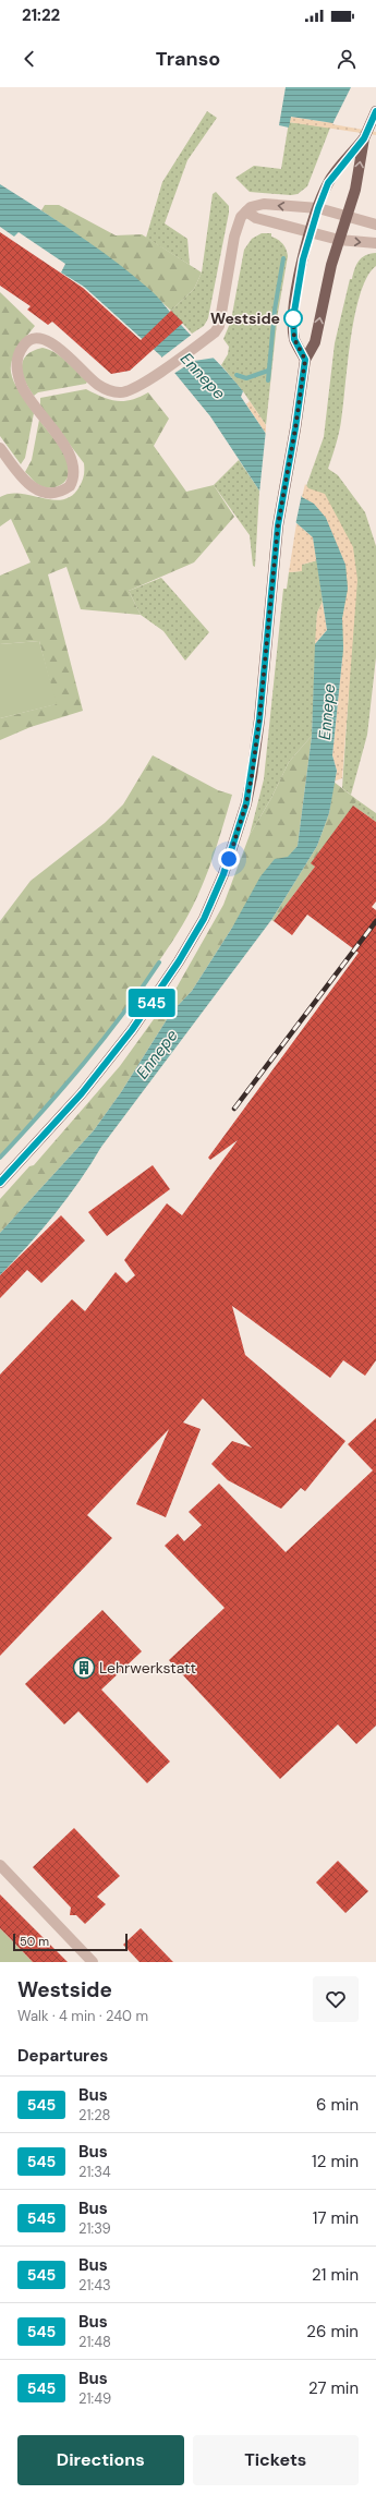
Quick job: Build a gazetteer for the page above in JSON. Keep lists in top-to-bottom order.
{
  "water": ["Ennepe"],
  "places": {
    "other": ["Westside"],
    "building": ["Lehrwerkstatt"]
  },
  "lines": ["bus line 545"],
  "scale_bar": "50 m",
  "page": {
    "status": "21:22",
    "header": "Transo",
    "on_map": "545",
    "scale": "50 m",
    "heading": [
      ["Westside", "Walk · 4 min · 240 m"],
      "Departures"
    ],
    "list": [
      {
        "mark": "545",
        "name": "Bus",
        "note": "21:28",
        "value": "6 min"
      },
      {
        "mark": "545",
        "name": "Bus",
        "note": "21:34",
        "value": "12 min"
      },
      {
        "mark": "545",
        "name": "Bus",
        "note": "21:39",
        "value": "17 min"
      },
      {
        "mark": "545",
        "name": "Bus",
        "note": "21:43",
        "value": "21 min"
      },
      {
        "mark": "545",
        "name": "Bus",
        "note": "21:48",
        "value": "26 min"
      },
      {
        "mark": "545",
        "name": "Bus",
        "note": "21:49",
        "value": "27 min"
      }
    ],
    "buttons": ["Directions", "Tickets"]
  }
}
